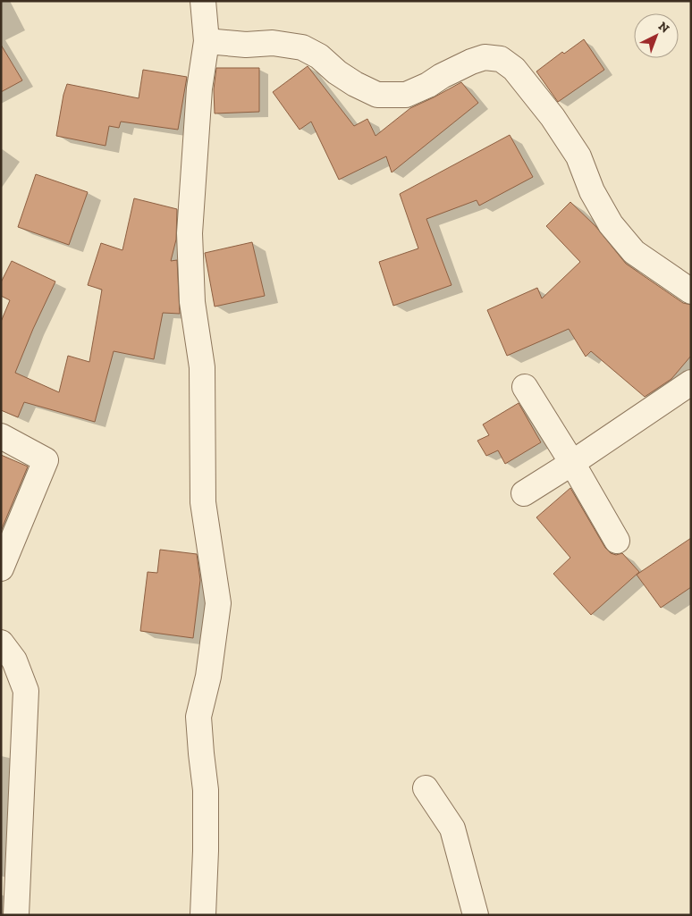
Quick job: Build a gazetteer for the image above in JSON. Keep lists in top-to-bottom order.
{
  "north": "top right"
}
